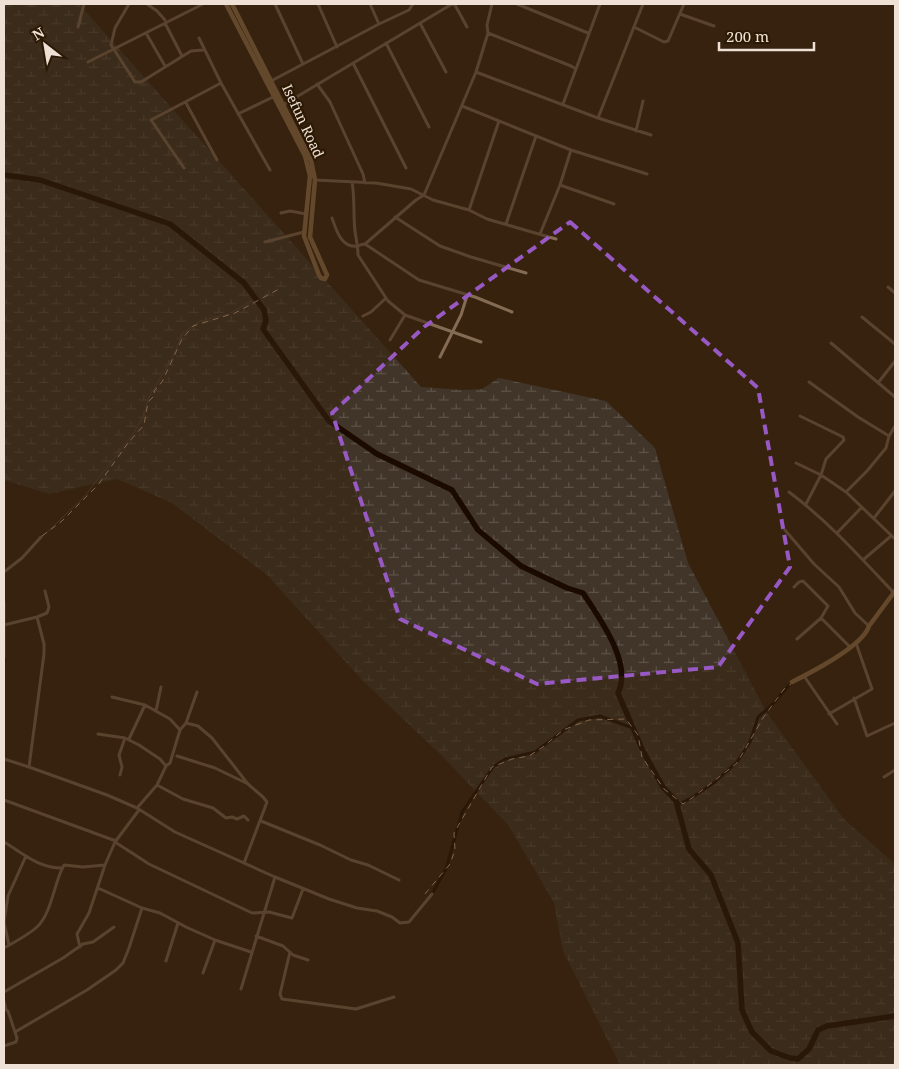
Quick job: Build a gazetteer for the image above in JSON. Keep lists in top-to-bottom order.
{
  "streets": {
    "street": ["Isefun Road"]
  },
  "scale_bar": "200 m",
  "north": "top left"
}
